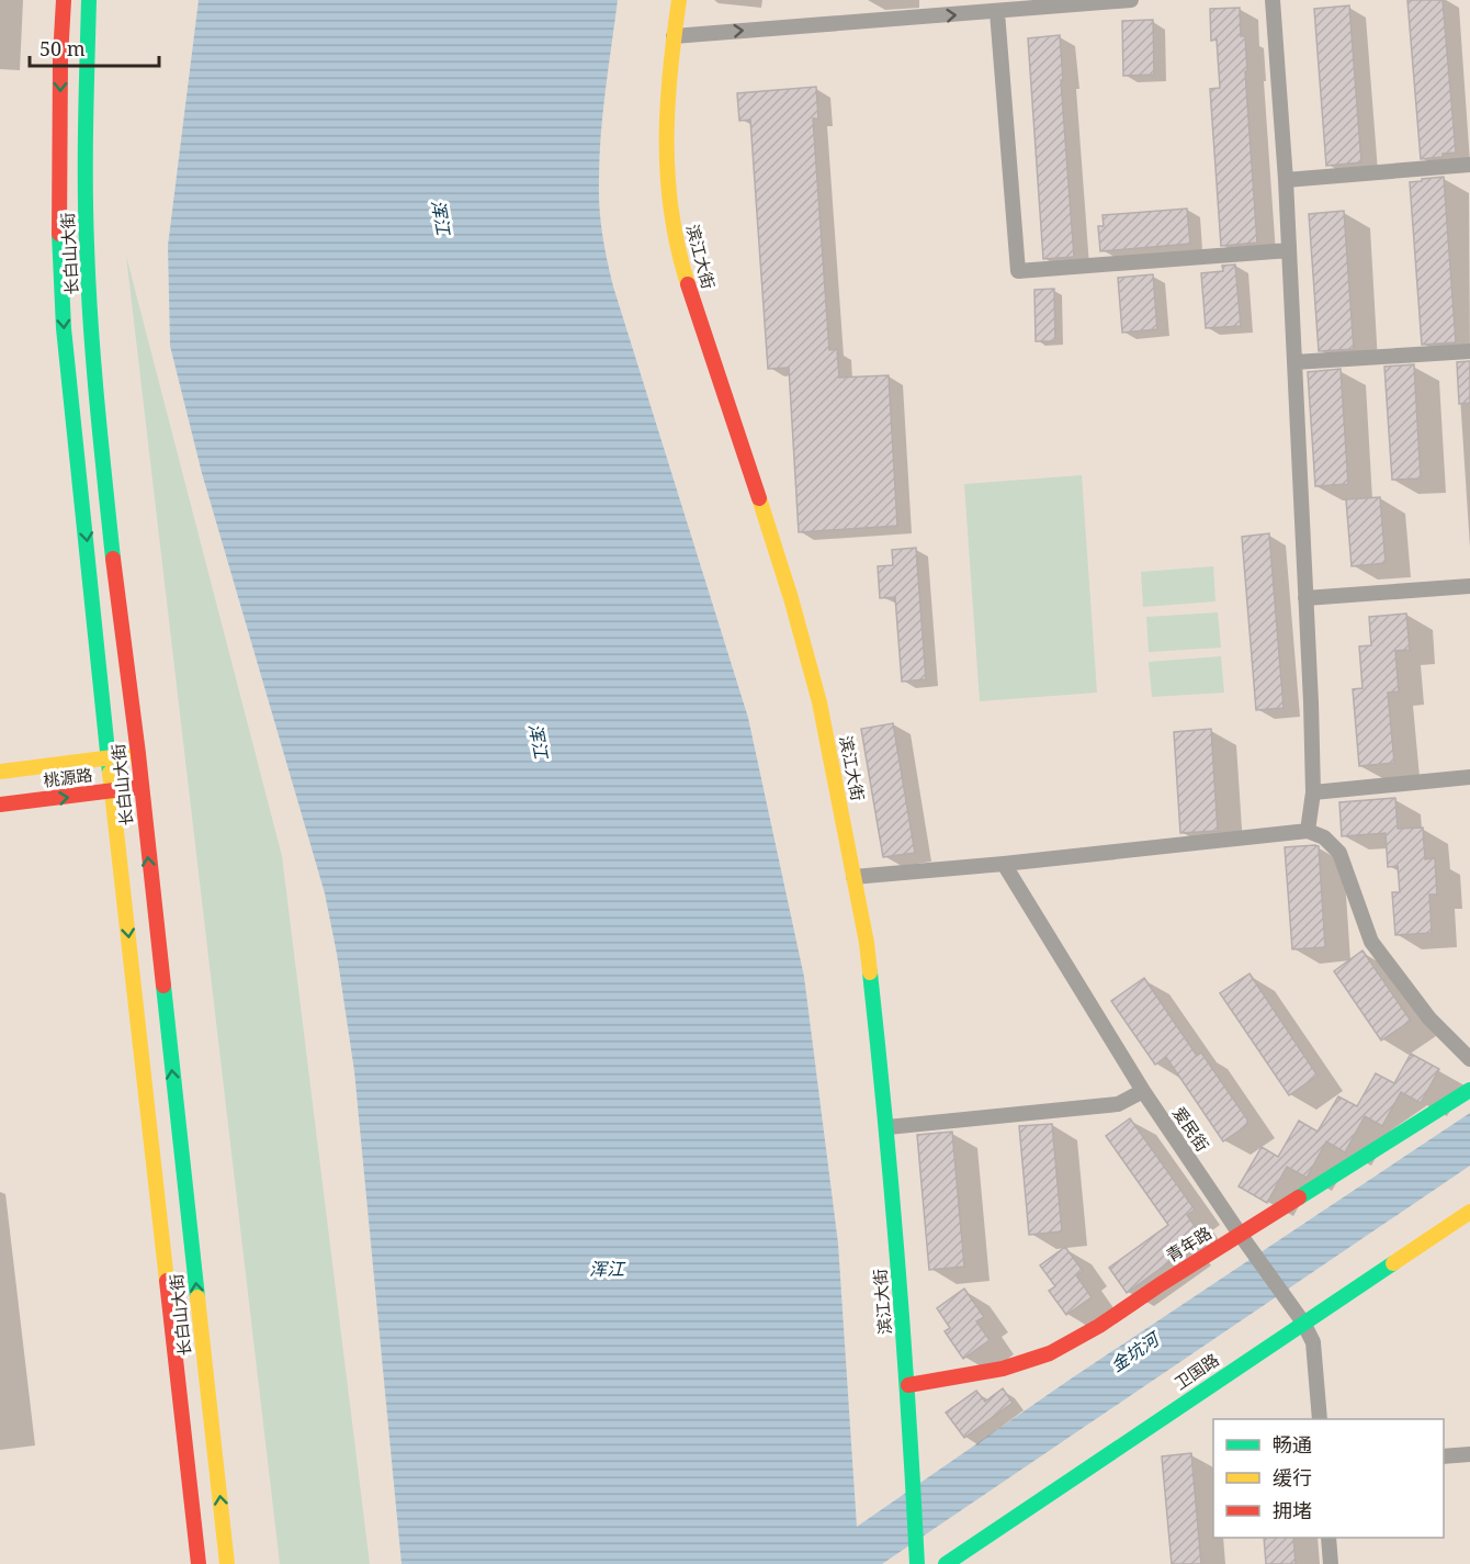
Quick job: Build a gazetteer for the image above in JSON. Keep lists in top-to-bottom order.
{
  "streets": {
    "street": [
      "长白山大街",
      "滨江大街",
      "桃源路",
      "爱民街",
      "青年路",
      "卫国路"
    ]
  },
  "crossings": [
    ["长白山大街", "桃源路"],
    ["滨江大街", "青年路"],
    ["爱民街", "青年路"],
    ["爱民街", "卫国路"]
  ],
  "water": ["浑江", "金坑河"],
  "legend": ["畅通", "缓行", "拥堵"],
  "scale_bar": "50 m"
}
